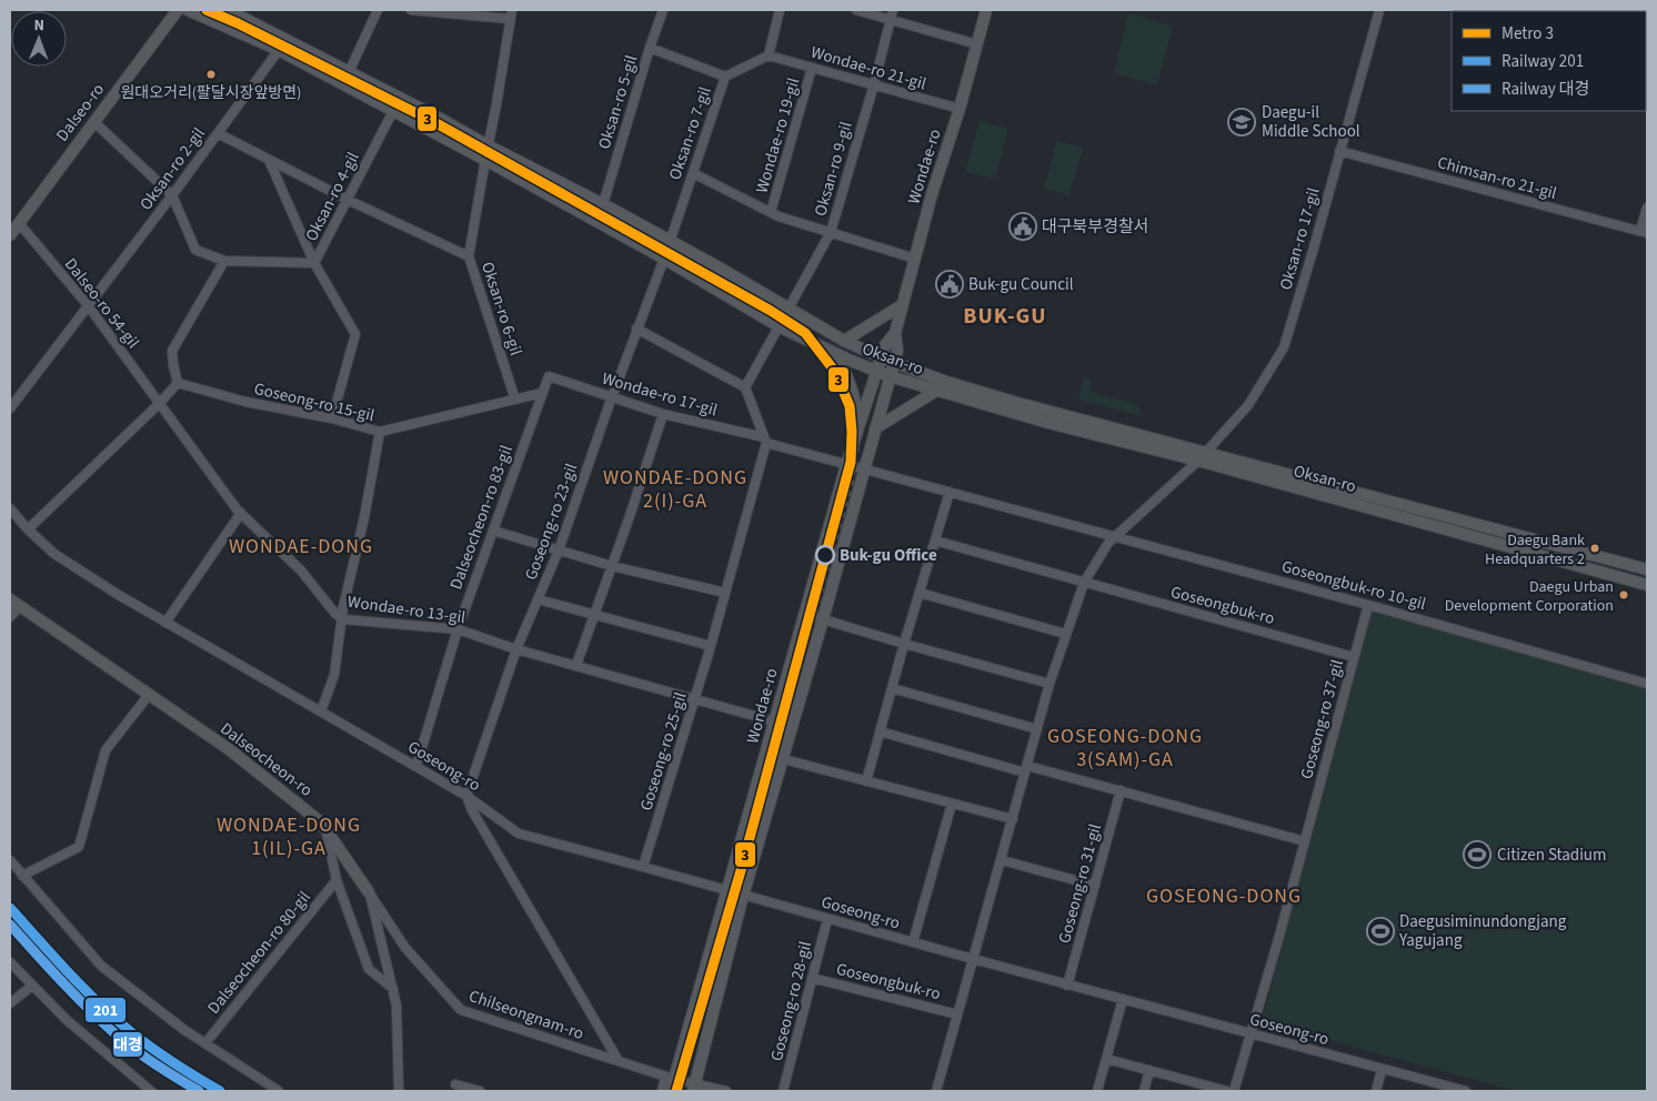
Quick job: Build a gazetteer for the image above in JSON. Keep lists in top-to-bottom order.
{
  "streets": {
    "main road": [
      "Dalseo-ro",
      "Wondae-ro",
      "Oksan-ro",
      "Dalseocheon-ro"
    ],
    "street": [
      "Wondae-ro 21-gil",
      "Oksan-ro 5-gil",
      "Oksan-ro 7-gil",
      "Wondae-ro 19-gil",
      "Oksan-ro 2-gil",
      "Oksan-ro 9-gil",
      "Chimsan-ro 21-gil",
      "Oksan-ro 4-gil",
      "Oksan-ro 17-gil",
      "Dalseo-ro 54-gil",
      "Oksan-ro 6-gil",
      "Wondae-ro 17-gil",
      "Goseong-ro 15-gil",
      "Dalseocheon-ro 83-gil",
      "Goseong-ro 23-gil",
      "Goseongbuk-ro 10-gil",
      "Goseongbuk-ro",
      "Wondae-ro 13-gil",
      "Goseong-ro 37-gil",
      "Goseong-ro 25-gil",
      "Goseong-ro",
      "Goseong-ro 31-gil",
      "Dalseocheon-ro 80-gil",
      "Goseong-ro 28-gil",
      "Chilseongnam-ro"
    ]
  },
  "crossings": [
    ["Wondae-ro 21-gil", "Oksan-ro 7-gil"],
    ["Wondae-ro 21-gil", "Wondae-ro 19-gil"],
    ["Wondae-ro 21-gil", "Wondae-ro"],
    ["Wondae-ro 21-gil", "Oksan-ro 9-gil"],
    ["Oksan-ro 5-gil", "Oksan-ro"],
    ["Dalseo-ro", "Dalseo-ro 54-gil"],
    ["Oksan-ro 7-gil", "Wondae-ro 19-gil"],
    ["Oksan-ro 7-gil", "Oksan-ro"],
    ["Oksan-ro 7-gil", "Goseong-ro 23-gil"],
    ["Wondae-ro 19-gil", "Wondae-ro"],
    ["Wondae-ro 19-gil", "Oksan-ro 9-gil"],
    ["Wondae-ro", "Oksan-ro"],
    ["Wondae-ro", "Wondae-ro 13-gil"],
    ["Wondae-ro", "Goseong-ro"],
    ["Wondae-ro", "Chilseongnam-ro"],
    ["Oksan-ro 2-gil", "Dalseo-ro 54-gil"],
    ["Oksan-ro 2-gil", "Oksan-ro"],
    ["Oksan-ro 9-gil", "Oksan-ro"],
    ["Chimsan-ro 21-gil", "Oksan-ro 17-gil"],
    ["Oksan-ro 4-gil", "Oksan-ro"],
    ["Oksan-ro 4-gil", "Goseong-ro 15-gil"],
    ["Oksan-ro 17-gil", "Oksan-ro"],
    ["Oksan-ro 17-gil", "Goseongbuk-ro"],
    ["Dalseo-ro 54-gil", "Wondae-ro 13-gil"],
    ["Oksan-ro 6-gil", "Oksan-ro"],
    ["Oksan-ro 6-gil", "Goseong-ro 15-gil"],
    ["Oksan-ro", "Goseong-ro 23-gil"],
    ["Oksan-ro", "Goseongbuk-ro"],
    ["Wondae-ro 17-gil", "Dalseocheon-ro 83-gil"],
    ["Wondae-ro 17-gil", "Goseong-ro 23-gil"],
    ["Wondae-ro 17-gil", "Goseong-ro 25-gil"],
    ["Goseong-ro 15-gil", "Dalseocheon-ro 83-gil"],
    ["Dalseocheon-ro 83-gil", "Wondae-ro 13-gil"],
    ["Dalseocheon-ro 83-gil", "Goseong-ro"],
    ["Goseong-ro 23-gil", "Wondae-ro 13-gil"],
    ["Goseong-ro 23-gil", "Goseong-ro"],
    ["Goseongbuk-ro 10-gil", "Goseongbuk-ro"],
    ["Goseongbuk-ro 10-gil", "Goseong-ro 37-gil"],
    ["Goseongbuk-ro", "Goseong-ro 37-gil"],
    ["Goseongbuk-ro", "Goseong-ro"],
    ["Goseongbuk-ro", "Goseong-ro 28-gil"],
    ["Wondae-ro 13-gil", "Goseong-ro 25-gil"],
    ["Goseong-ro 37-gil", "Goseong-ro"],
    ["Goseong-ro 25-gil", "Goseong-ro"],
    ["Dalseocheon-ro", "Chilseongnam-ro"],
    ["Goseong-ro", "Goseong-ro 31-gil"],
    ["Goseong-ro", "Goseong-ro 28-gil"]
  ],
  "districts": [
    "BUK-GU",
    "WONDAE-DONG 2(I)-GA",
    "WONDAE-DONG",
    "GOSEONG-DONG 3(SAM)-GA",
    "WONDAE-DONG 1(IL)-GA",
    "GOSEONG-DONG"
  ],
  "places": {
    "other": [
      "원대오거리(팔달시장앞방면)",
      "Daegu Bank Headquarters 2",
      "Buk-gu Office",
      "Daegu Urban Development Corporation"
    ],
    "school or university": ["Daegu-il Middle School"],
    "public building": ["대구북부경찰서", "Buk-gu Council"],
    "sports": ["Citizen Stadium", "Daegusiminundongjang Yagujang"]
  },
  "lines": ["metro line 3", "rail line 201", "rail line 대경"],
  "legend": ["Metro 3", "Railway 201", "Railway 대경"],
  "north": "top"
}
